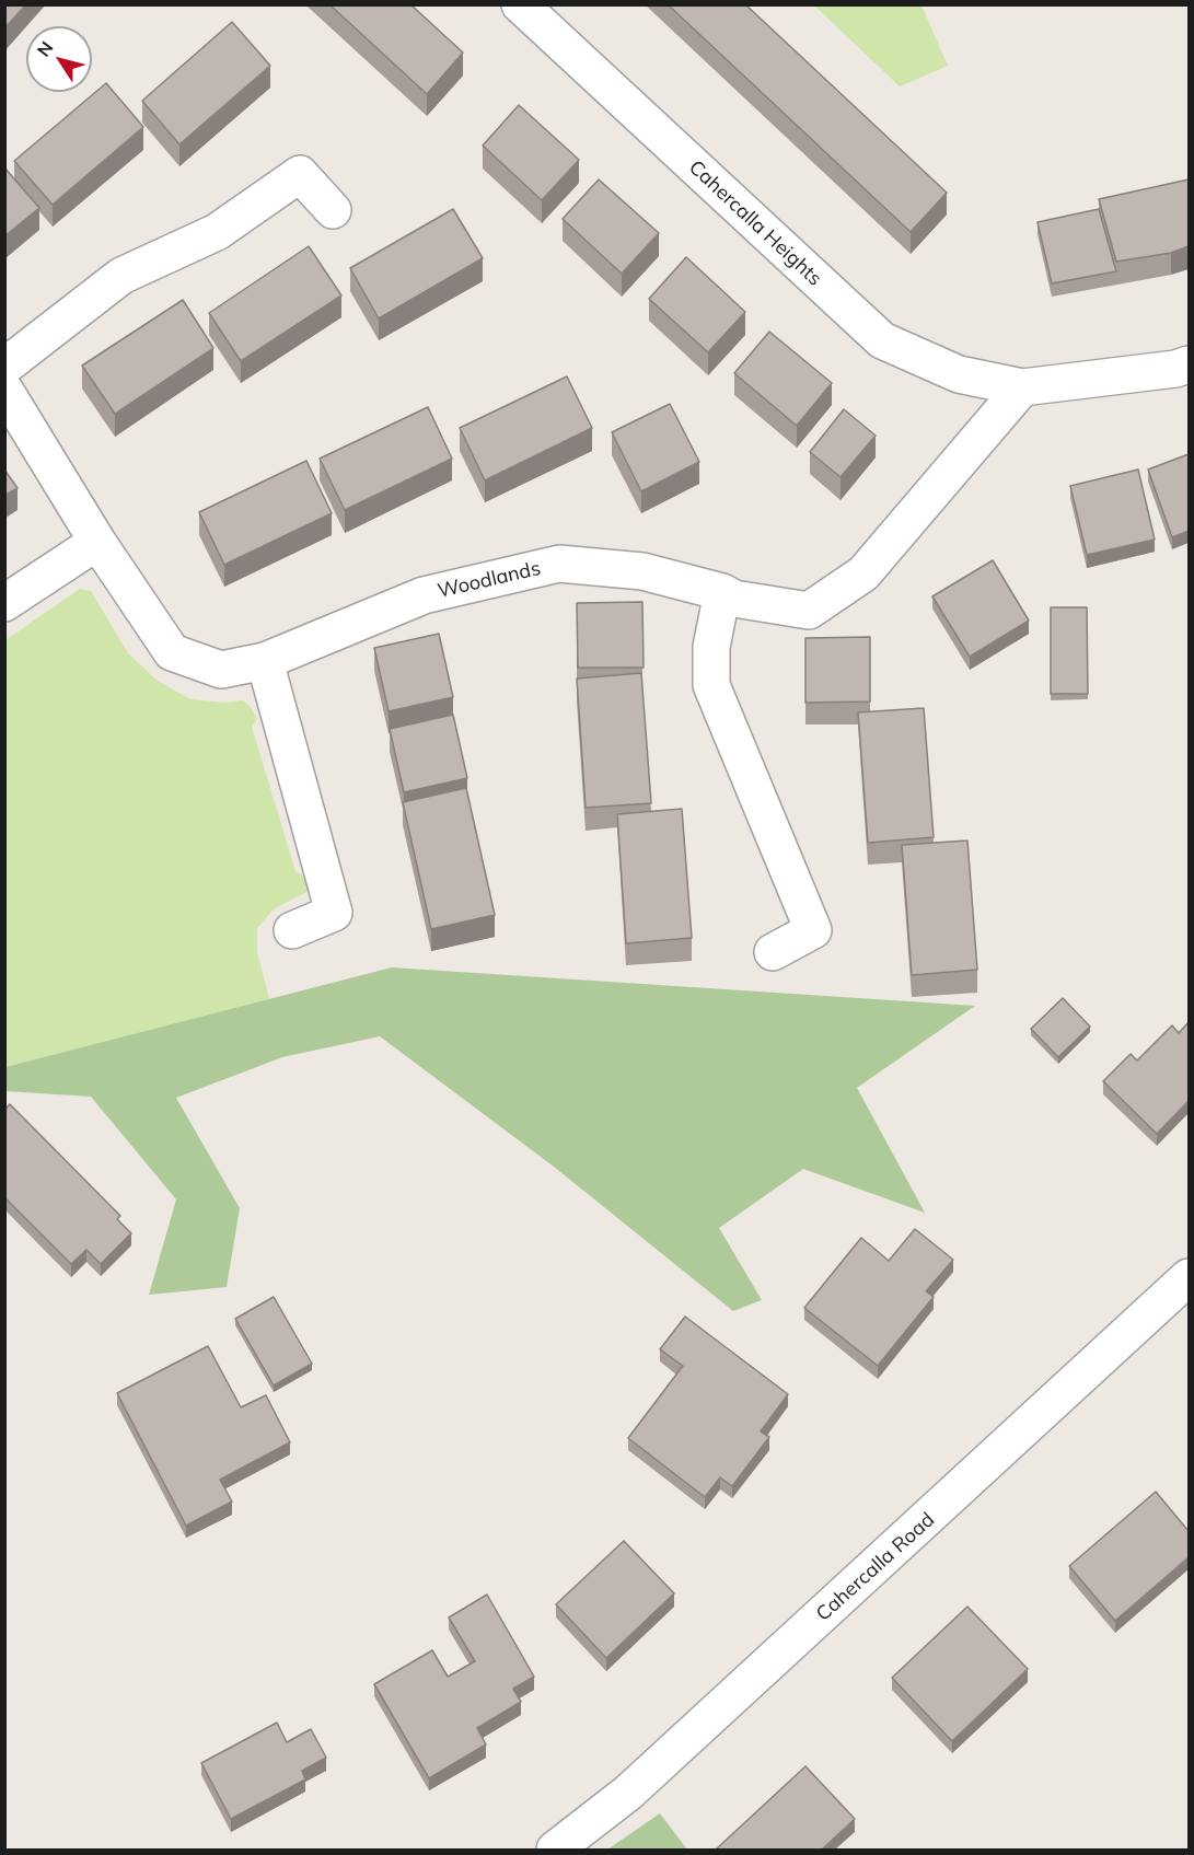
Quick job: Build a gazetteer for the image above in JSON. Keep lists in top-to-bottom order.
{
  "streets": {
    "street": ["Cahercalla Heights", "Woodlands", "Cahercalla Road"]
  },
  "crossings": [
    ["Cahercalla Heights", "Woodlands"]
  ],
  "north": "top left"
}
